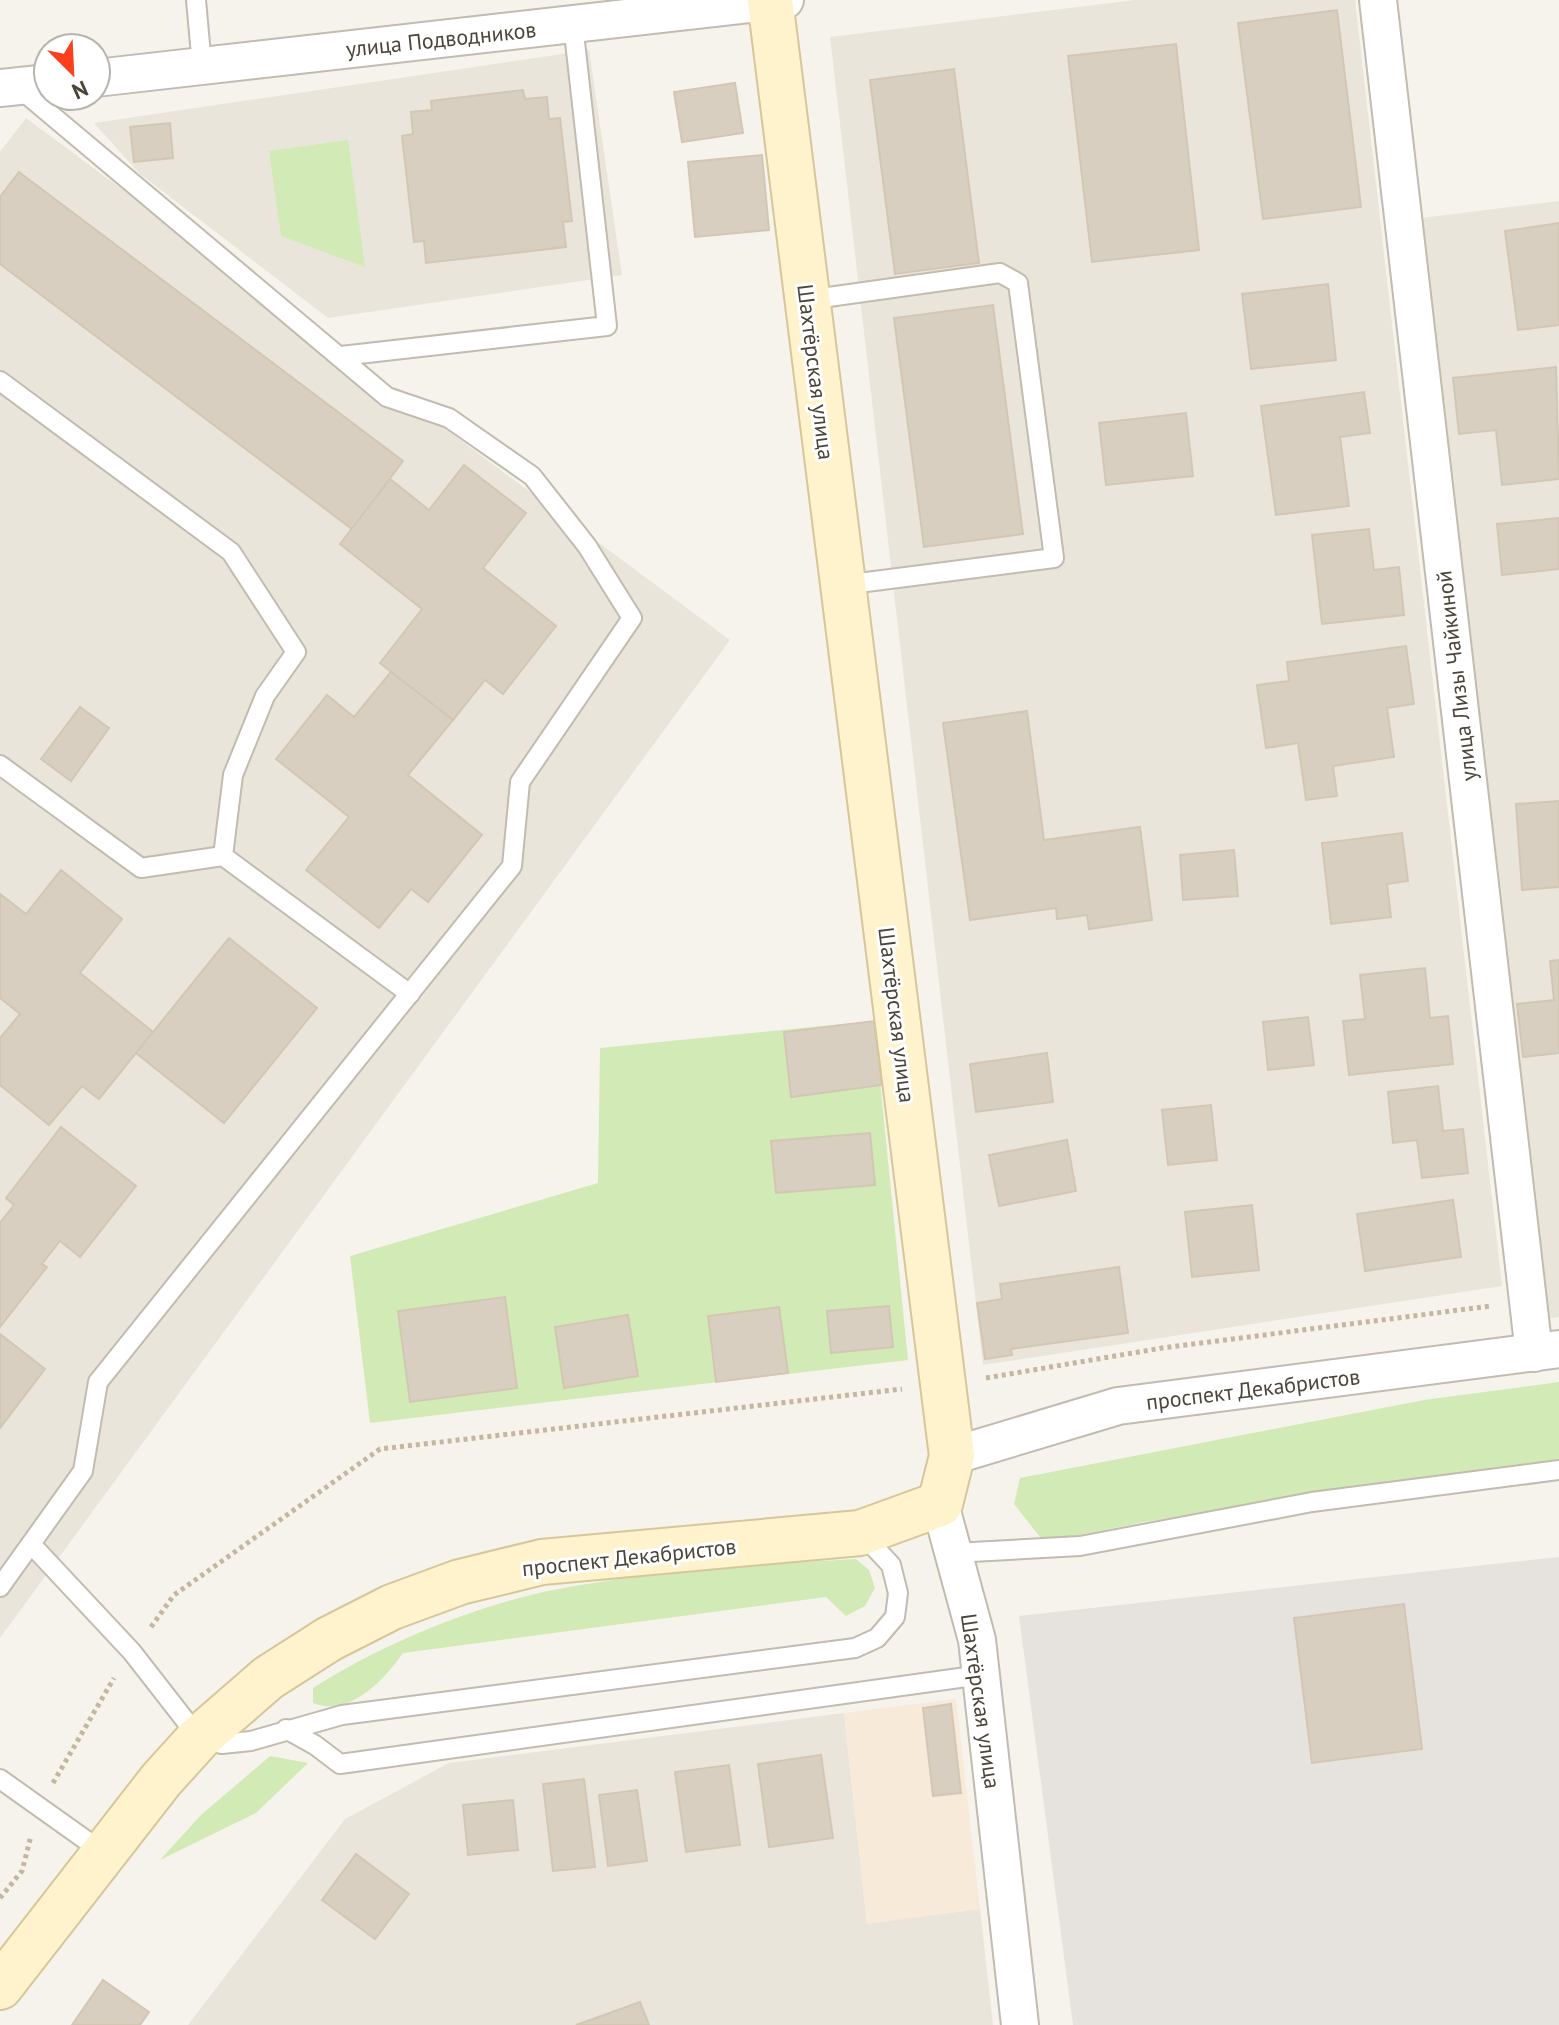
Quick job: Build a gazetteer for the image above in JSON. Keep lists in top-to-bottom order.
{
  "streets": {
    "main road": ["Шахтёрская улица", "проспект Декабристов"],
    "street": ["улица Подводников", "улица Лизы Чайкиной"]
  },
  "crossings": [
    ["улица Подводников", "Шахтёрская улица"],
    ["Шахтёрская улица", "проспект Декабристов"],
    ["улица Лизы Чайкиной", "проспект Декабристов"]
  ],
  "north": "bottom right"
}
